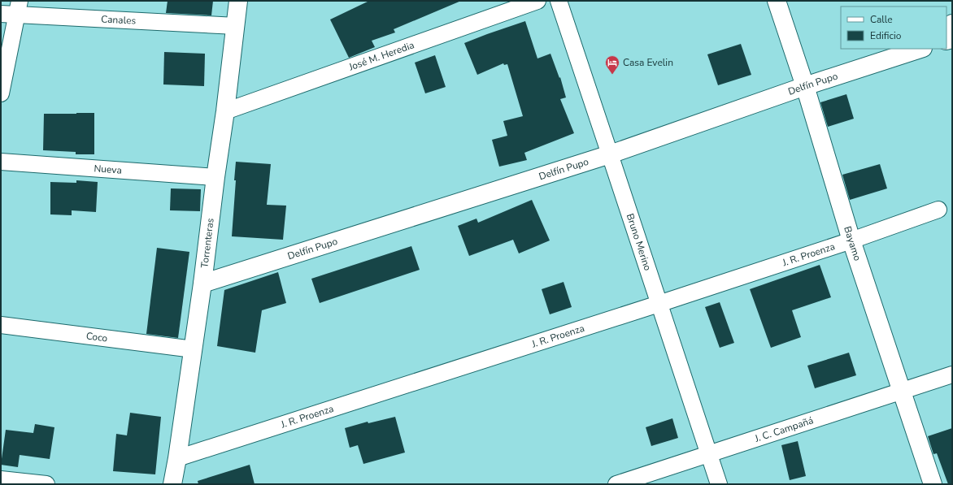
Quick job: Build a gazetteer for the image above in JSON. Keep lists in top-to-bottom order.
{
  "streets": {
    "street": [
      "Canales",
      "José M. Heredia",
      "Delfín Pupo",
      "Nueva",
      "Bruno Merino",
      "Torrenteras",
      "Bayamo",
      "J. R. Proenza",
      "Coco",
      "J. C. Campañá"
    ]
  },
  "crossings": [
    ["Canales", "Torrenteras"],
    ["José M. Heredia", "Torrenteras"],
    ["Delfín Pupo", "Bruno Merino"],
    ["Delfín Pupo", "Torrenteras"],
    ["Delfín Pupo", "Bayamo"],
    ["Nueva", "Torrenteras"],
    ["Bruno Merino", "J. R. Proenza"],
    ["Bruno Merino", "J. C. Campañá"],
    ["Torrenteras", "J. R. Proenza"],
    ["Torrenteras", "Coco"],
    ["Bayamo", "J. R. Proenza"],
    ["Bayamo", "J. C. Campañá"]
  ],
  "places": {
    "hotel": ["Casa Evelin"]
  },
  "legend": ["Calle", "Edificio"]
}
